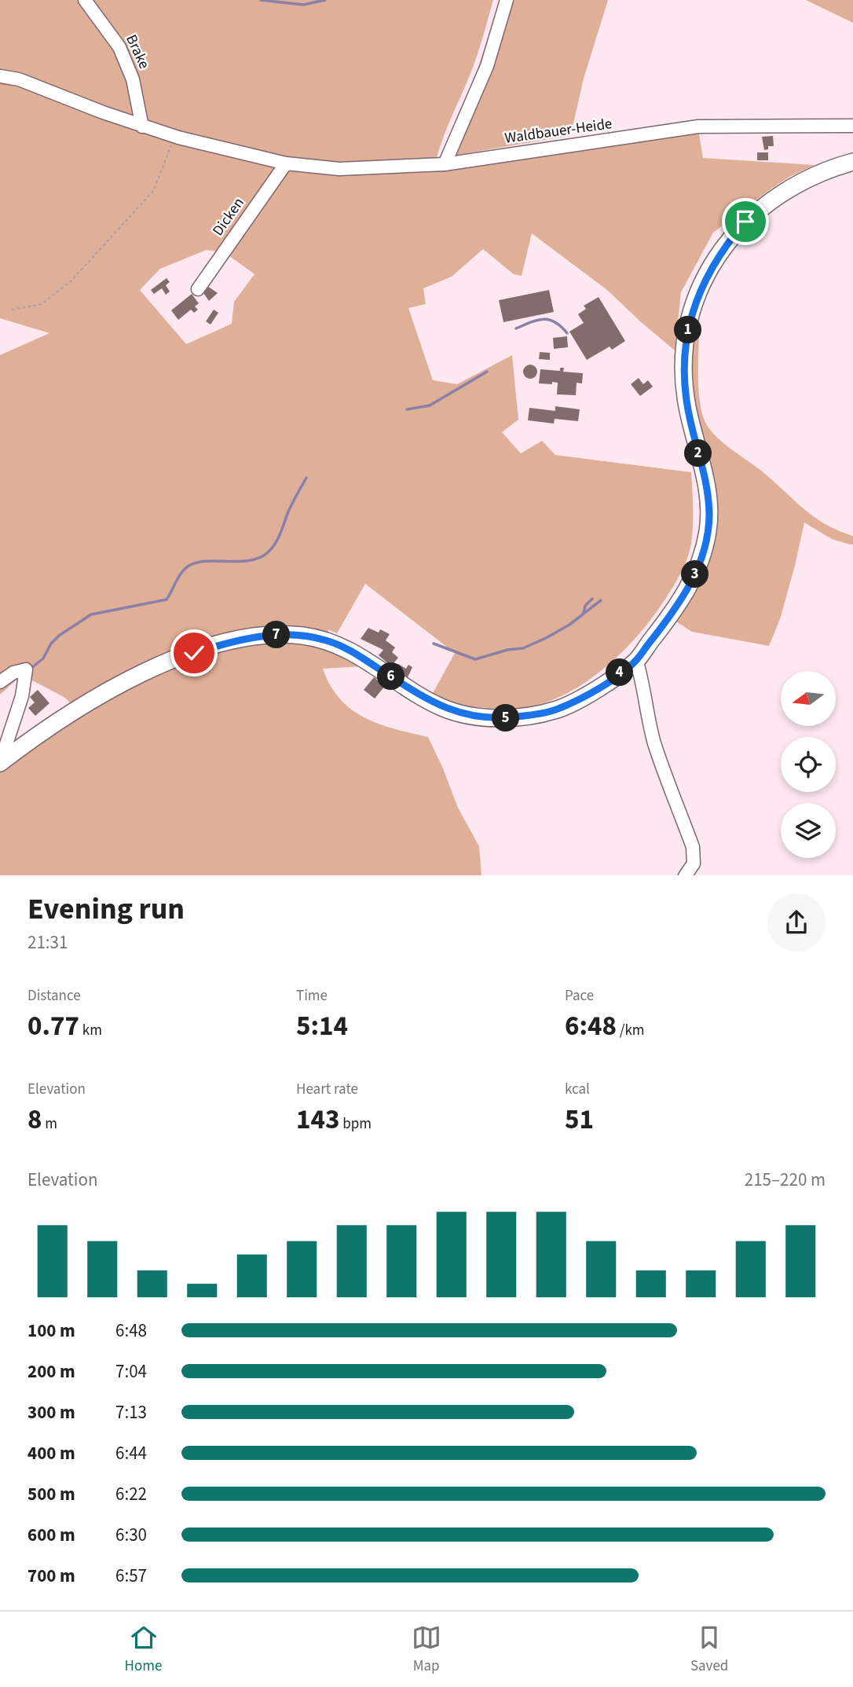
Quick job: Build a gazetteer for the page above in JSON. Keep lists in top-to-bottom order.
{
  "streets": {
    "street": ["Brake", "Waldbauer-Heide", "Dicken"]
  },
  "crossings": [
    ["Brake", "Waldbauer-Heide"],
    ["Waldbauer-Heide", "Dicken"]
  ],
  "north": "left",
  "page": {
    "pins": [
      "1",
      "2",
      "3",
      "7",
      "4",
      "6",
      "5"
    ],
    "heading": ["Evening run", "21:31"],
    "stats": [
      ["Distance", "0.77 km"],
      ["Time", "5:14"],
      ["Pace", "6:48 /km"],
      ["Elevation", "8 m"],
      ["Heart rate", "143 bpm"],
      ["kcal", "51"]
    ],
    "chart": ["Elevation", "215–220 m"],
    "list": [
      {
        "name": "100 m",
        "note": "6:48"
      },
      {
        "name": "200 m",
        "note": "7:04"
      },
      {
        "name": "300 m",
        "note": "7:13"
      },
      {
        "name": "400 m",
        "note": "6:44"
      },
      {
        "name": "500 m",
        "note": "6:22"
      },
      {
        "name": "600 m",
        "note": "6:30"
      },
      {
        "name": "700 m",
        "note": "6:57"
      }
    ],
    "tabs": ["Home", "Map", "Saved"]
  }
}
